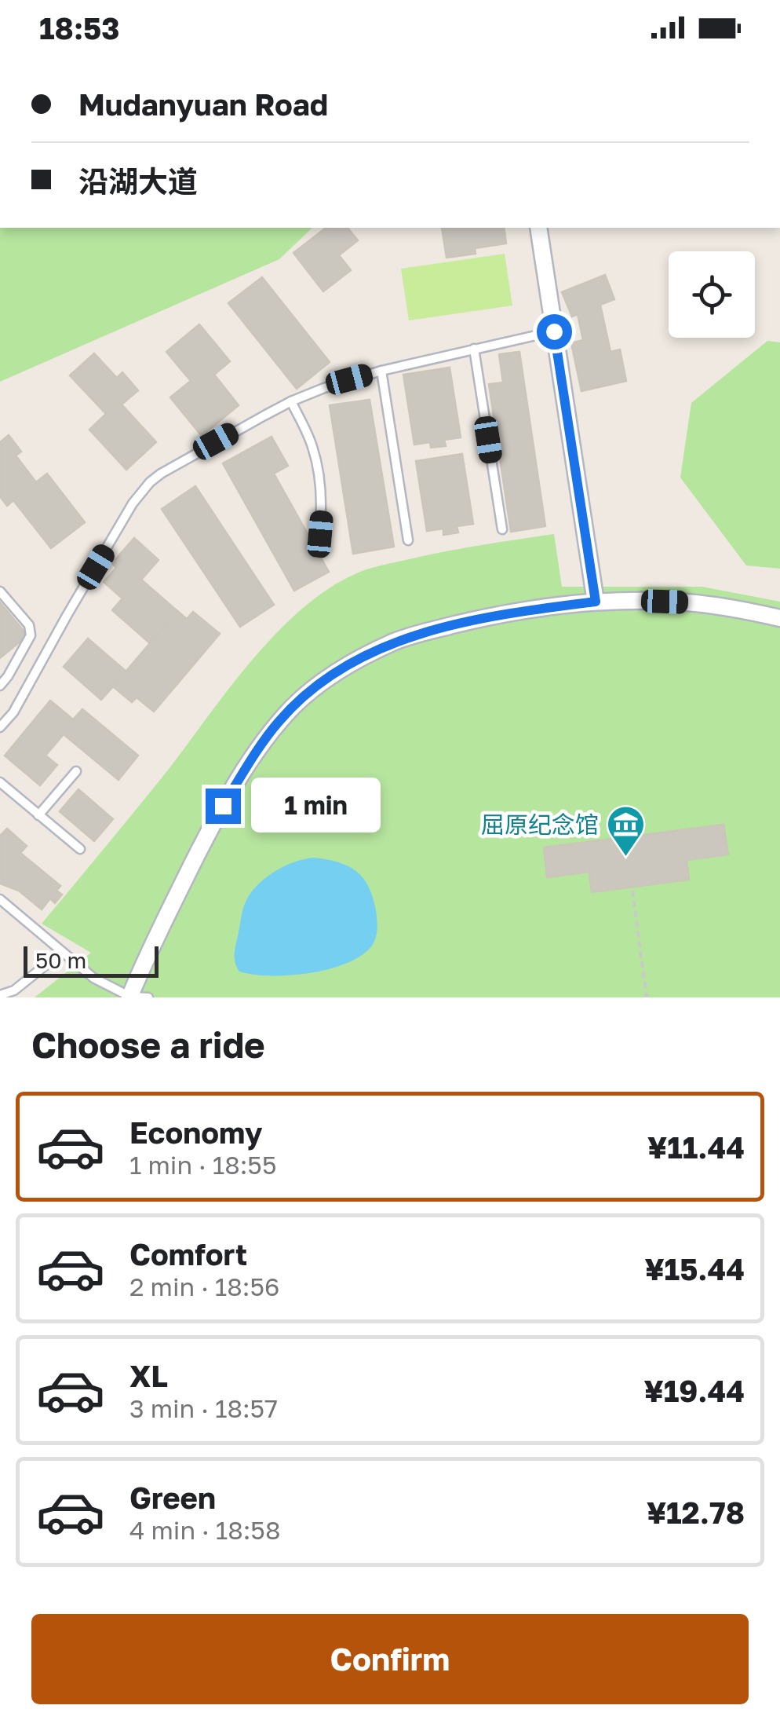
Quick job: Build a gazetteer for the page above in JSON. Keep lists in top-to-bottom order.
{
  "places": {
    "museum": ["屈原纪念馆"]
  },
  "scale_bar": "50 m",
  "page": {
    "status": "18:53",
    "banner": ["Mudanyuan Road", "沿湖大道"],
    "bubble": "1 min",
    "scale": "50 m",
    "heading": "Choose a ride",
    "list": [
      {
        "name": "Economy",
        "note": "1 min · 18:55",
        "value": "¥11.44"
      },
      {
        "name": "Comfort",
        "note": "2 min · 18:56",
        "value": "¥15.44"
      },
      {
        "name": "XL",
        "note": "3 min · 18:57",
        "value": "¥19.44"
      },
      {
        "name": "Green",
        "note": "4 min · 18:58",
        "value": "¥12.78"
      }
    ],
    "buttons": "Confirm"
  }
}
